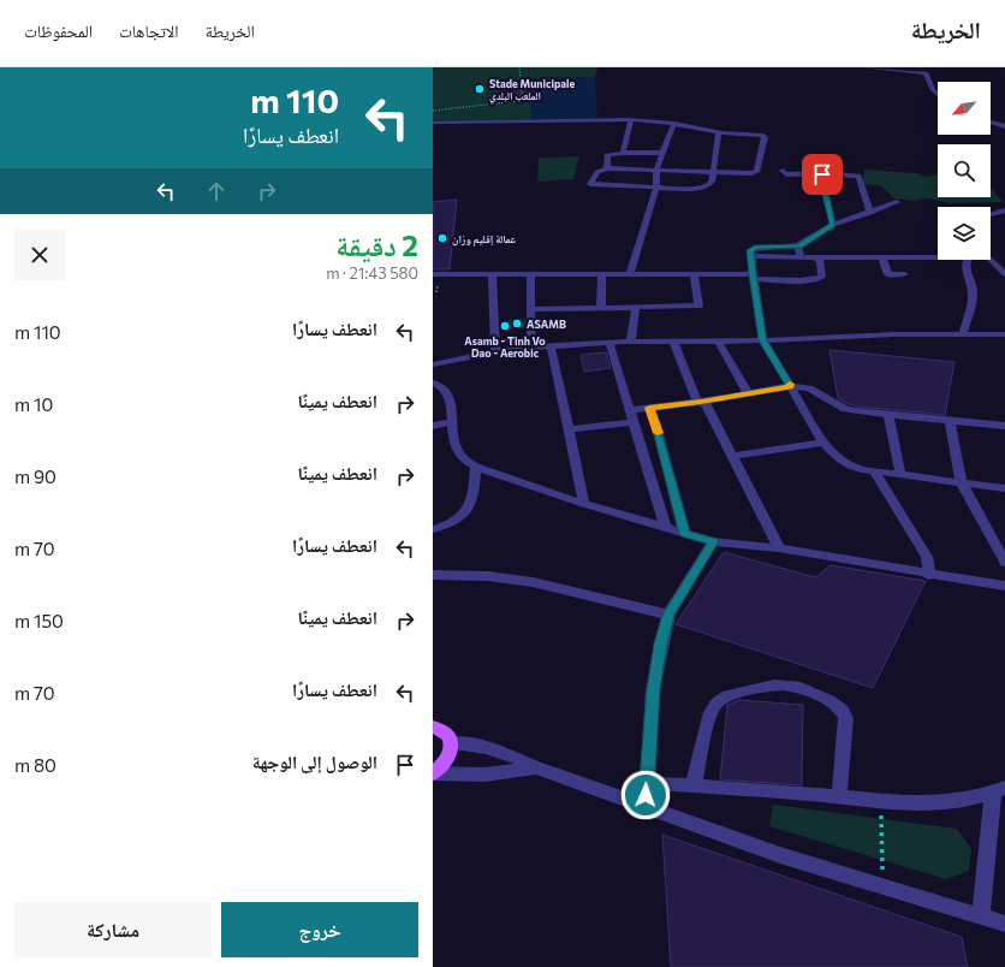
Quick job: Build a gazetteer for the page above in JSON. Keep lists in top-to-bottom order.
{
  "places": [
    "Stade Municipale الملعب البلدي",
    "عمالة إقليم وزان",
    "ASAMB",
    "Asamb - Tinh Vo Dao - Aerobic"
  ],
  "north": "bottom left",
  "page": {
    "header": "الخريطة",
    "nav": ["الخريطة", "الاتجاهات", "المحفوظات"],
    "turn": ["110 m", "انعطف يسارًا"],
    "heading": ["2 دقيقة", "580 m · 21:43"],
    "list": [
      {
        "name": "انعطف يسارًا",
        "value": "110 m"
      },
      {
        "name": "انعطف يمينًا",
        "value": "10 m"
      },
      {
        "name": "انعطف يمينًا",
        "value": "90 m"
      },
      {
        "name": "انعطف يسارًا",
        "value": "70 m"
      },
      {
        "name": "انعطف يمينًا",
        "value": "150 m"
      },
      {
        "name": "انعطف يسارًا",
        "value": "70 m"
      },
      {
        "name": "الوصول إلى الوجهة",
        "value": "80 m"
      }
    ],
    "buttons": ["خروج", "مشاركة"]
  }
}
